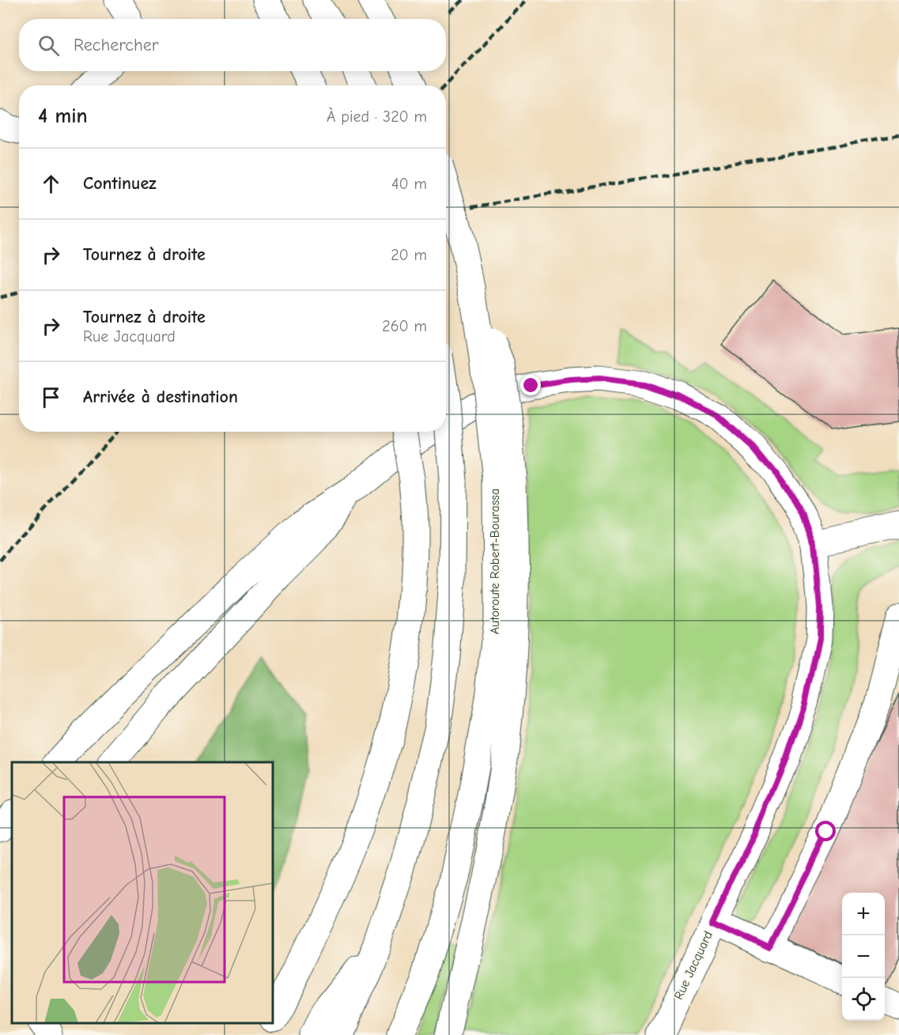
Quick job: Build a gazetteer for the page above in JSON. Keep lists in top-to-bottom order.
{
  "streets": {
    "main road": ["Autoroute Robert-Bourassa", "Rue Jacquard"]
  },
  "page": {
    "search": "Rechercher",
    "heading": ["4 min", "À pied · 320 m"],
    "list": [
      ["Continuez", "40 m"],
      ["Tournez à droite", "20 m"],
      ["Tournez à droite", "Rue Jacquard", "260 m"],
      "Arrivée à destination"
    ],
    "map_buttons": ["+", "−"]
  }
}
